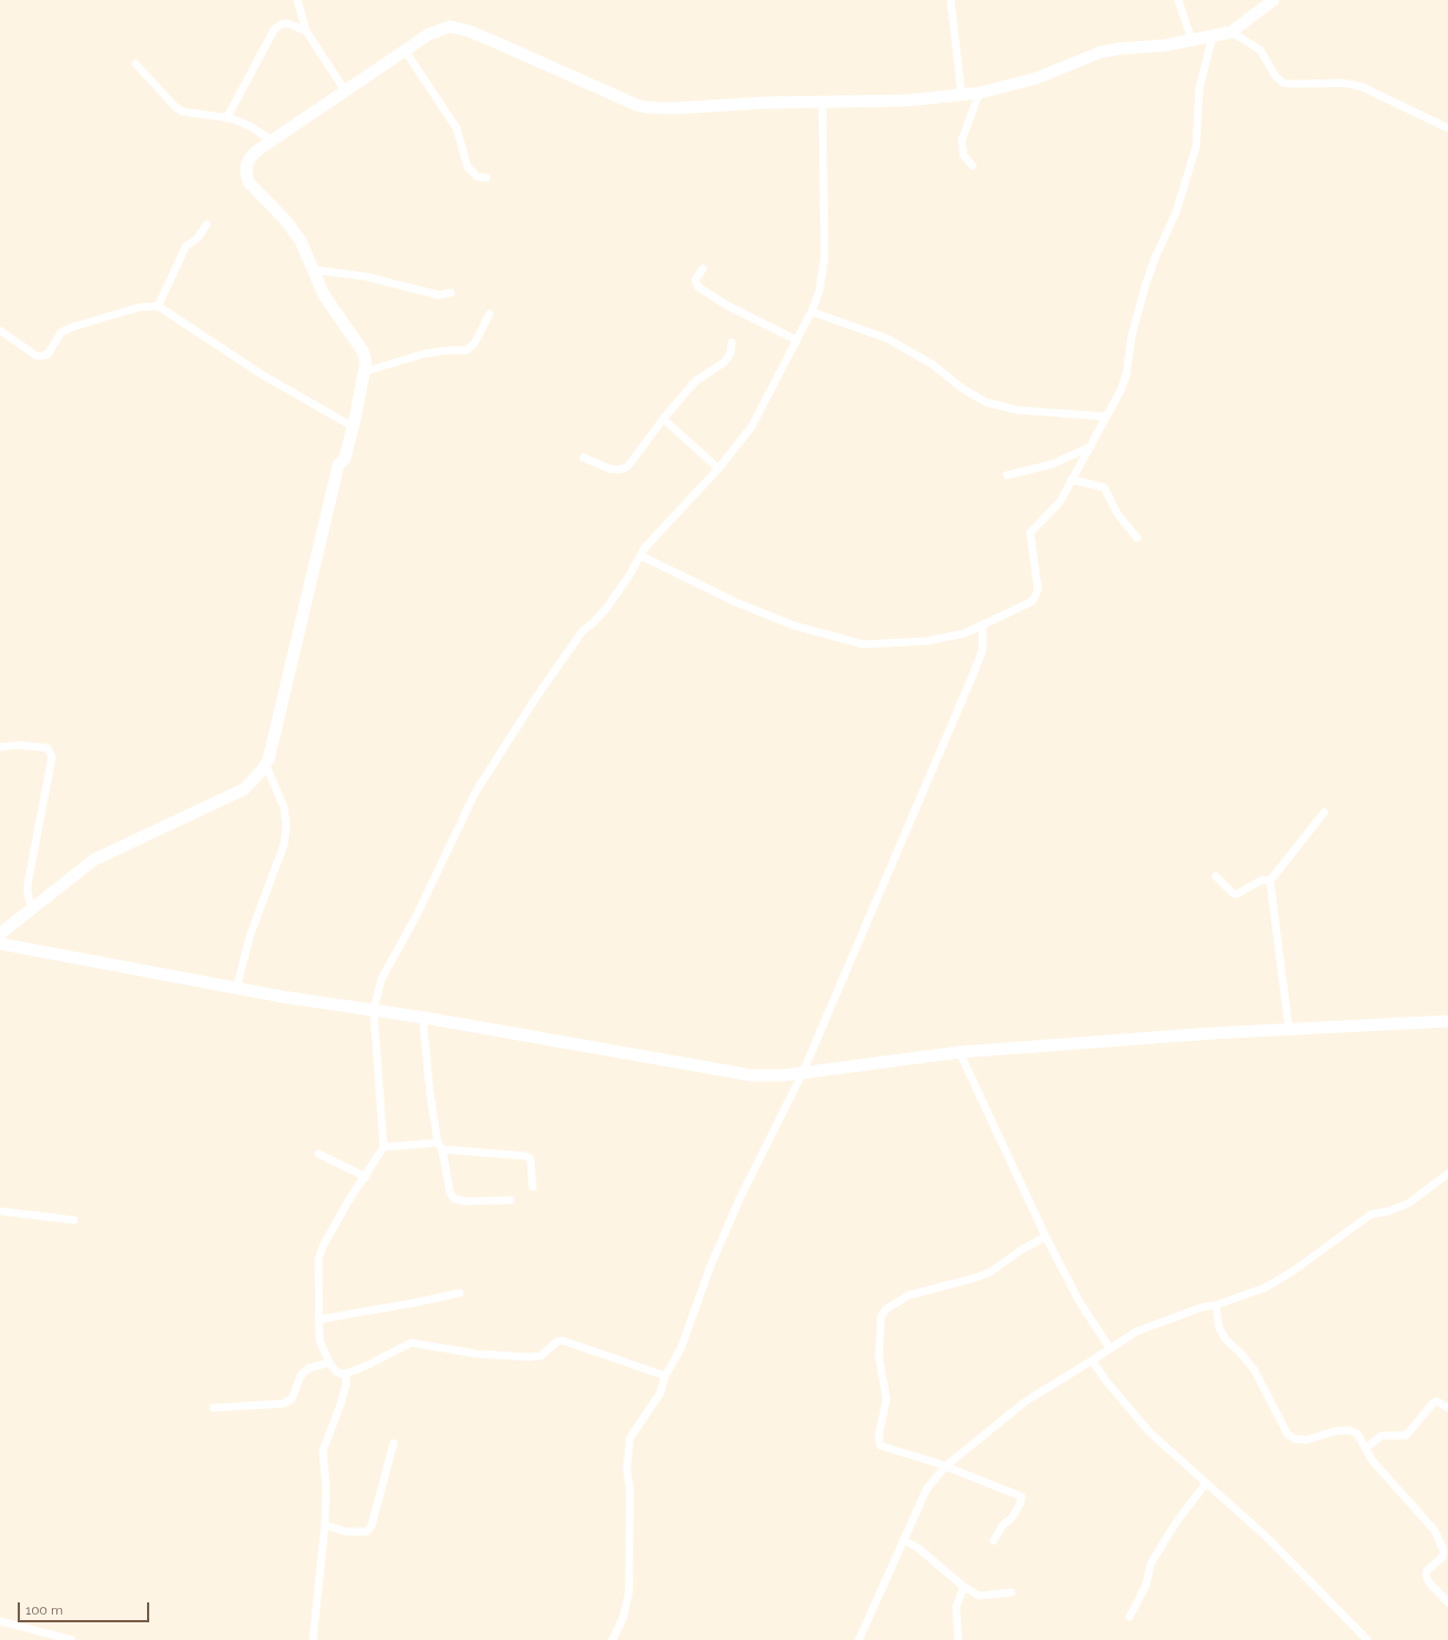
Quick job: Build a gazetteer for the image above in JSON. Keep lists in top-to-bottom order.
{
  "scale_bar": "100 m"
}
